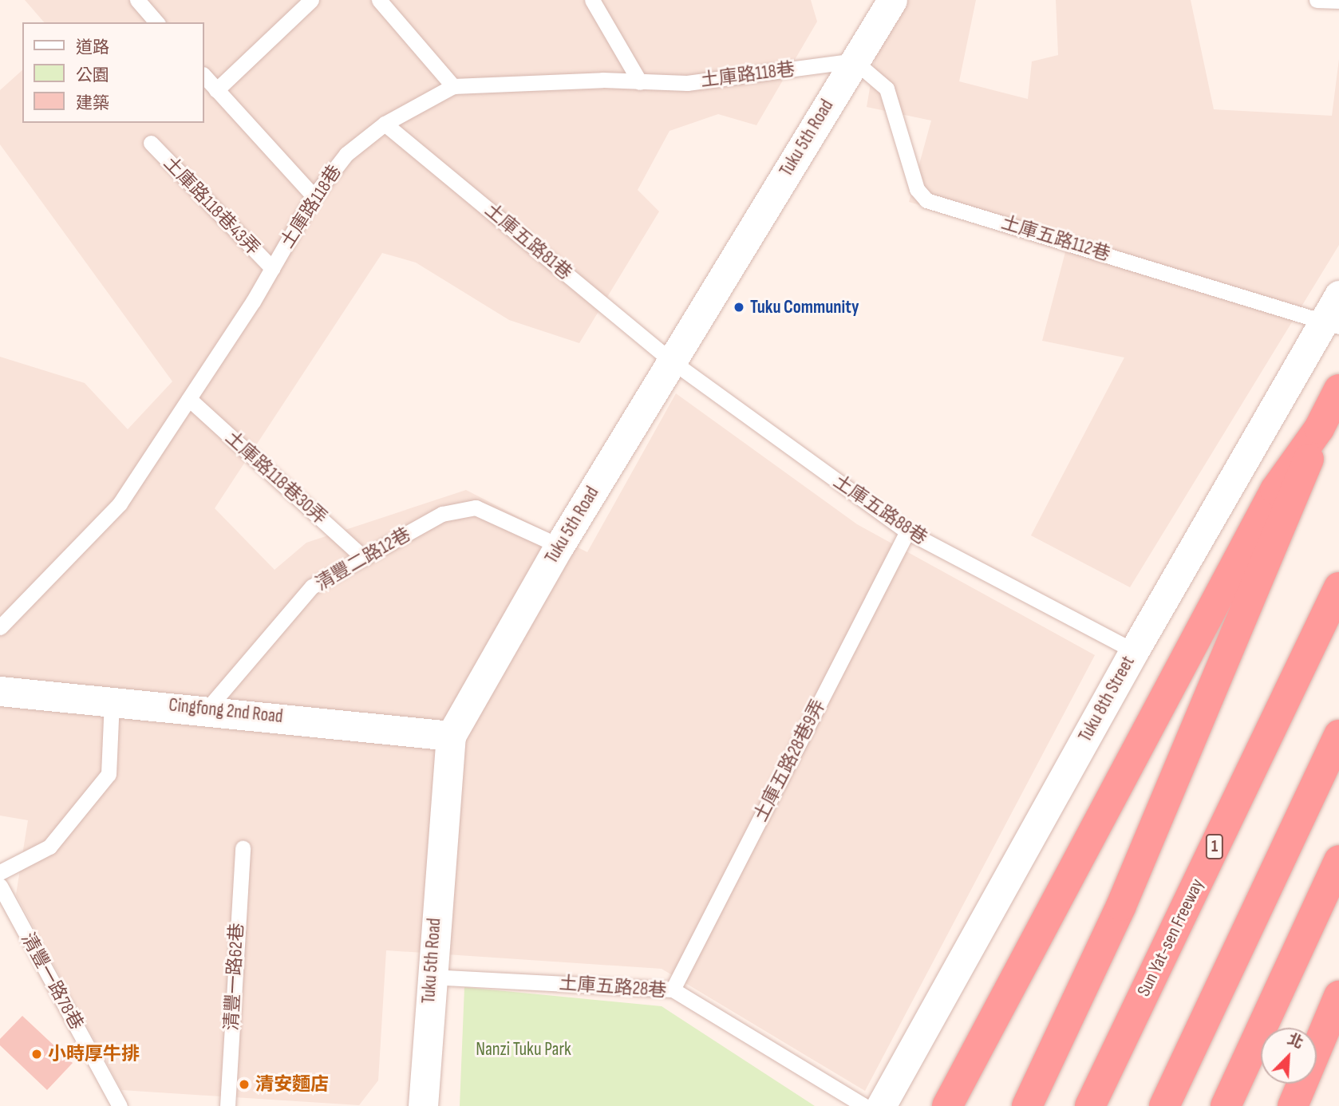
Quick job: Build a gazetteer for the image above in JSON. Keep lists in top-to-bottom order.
{
  "streets": {
    "highway": ["1", "Sun Yat-sen Freeway"],
    "street": ["Tuku 5th Road", "Tuku 8th Street", "Cingfong 2nd Road"],
    "lane": [
      "土庫路118巷",
      "土庫路118巷43弄",
      "土庫五路112巷",
      "土庫五路81巷",
      "土庫路118巷30弄",
      "土庫五路88巷",
      "清豐二路12巷",
      "土庫五路28巷9弄",
      "清豐一路62巷",
      "清豐一路78巷",
      "土庫五路28巷"
    ]
  },
  "crossings": [
    ["土庫路118巷", "Tuku 5th Road"],
    ["土庫路118巷", "土庫路118巷43弄"],
    ["土庫路118巷", "土庫五路112巷"],
    ["土庫路118巷", "土庫五路81巷"],
    ["土庫路118巷", "土庫路118巷30弄"],
    ["Tuku 5th Road", "土庫五路112巷"],
    ["Tuku 5th Road", "土庫五路81巷"],
    ["Tuku 5th Road", "土庫五路88巷"],
    ["Tuku 5th Road", "清豐二路12巷"],
    ["Tuku 5th Road", "Cingfong 2nd Road"],
    ["Tuku 5th Road", "土庫五路28巷"],
    ["土庫五路112巷", "Tuku 8th Street"],
    ["土庫五路81巷", "土庫五路88巷"],
    ["土庫路118巷30弄", "清豐二路12巷"],
    ["土庫五路88巷", "Tuku 8th Street"],
    ["土庫五路88巷", "土庫五路28巷9弄"],
    ["清豐二路12巷", "Cingfong 2nd Road"],
    ["土庫五路28巷9弄", "土庫五路28巷"]
  ],
  "parks": ["Nanzi Tuku Park"],
  "places": ["Tuku Community", "小時厚牛排", "清安麵店"],
  "legend": ["道路", "公園", "建築"],
  "north": "top right"
}
